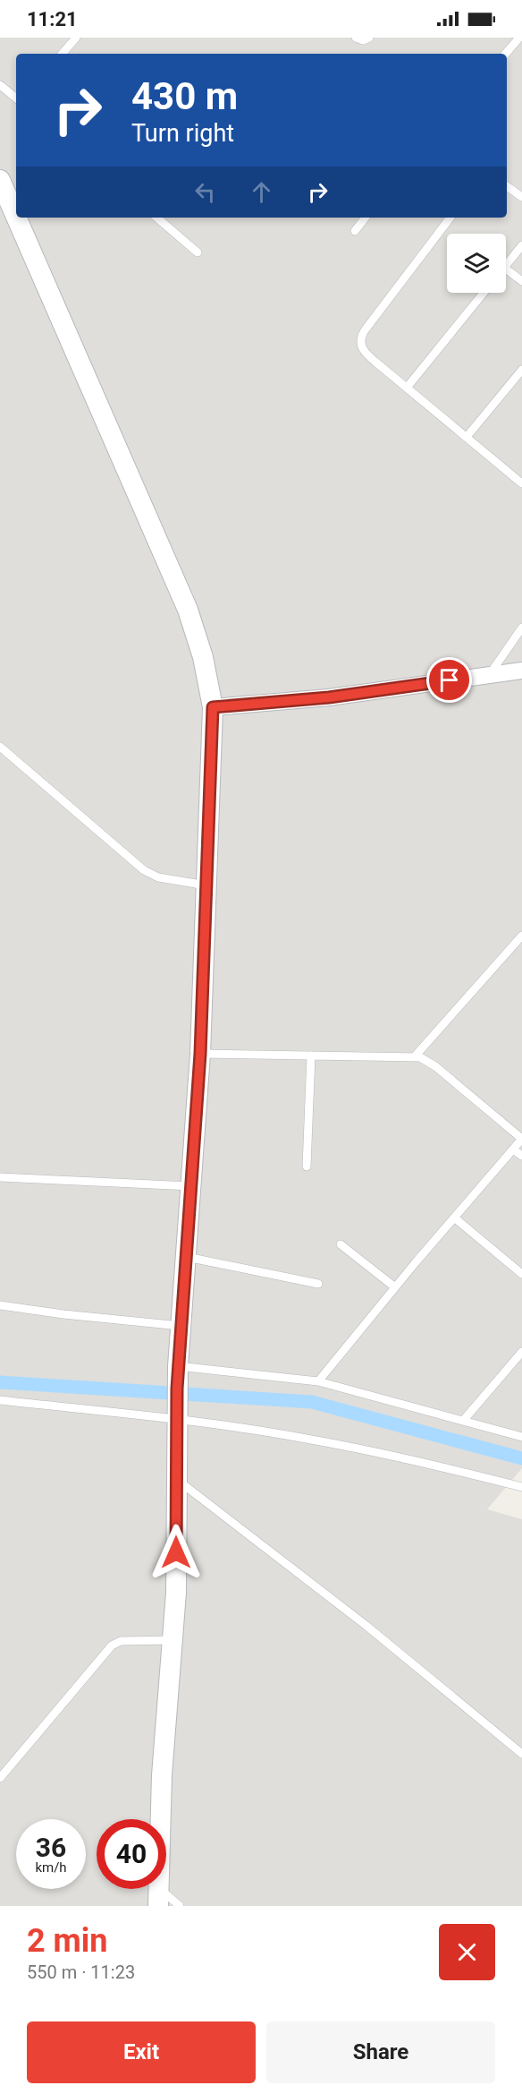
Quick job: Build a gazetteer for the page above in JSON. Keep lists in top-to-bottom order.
{
  "page": {
    "status": "11:21",
    "turn": ["430 m", "Turn right"],
    "speed": "36 km/h",
    "limit": "40",
    "heading": ["2 min", "550 m · 11:23"],
    "buttons": ["Exit", "Share"]
  }
}
